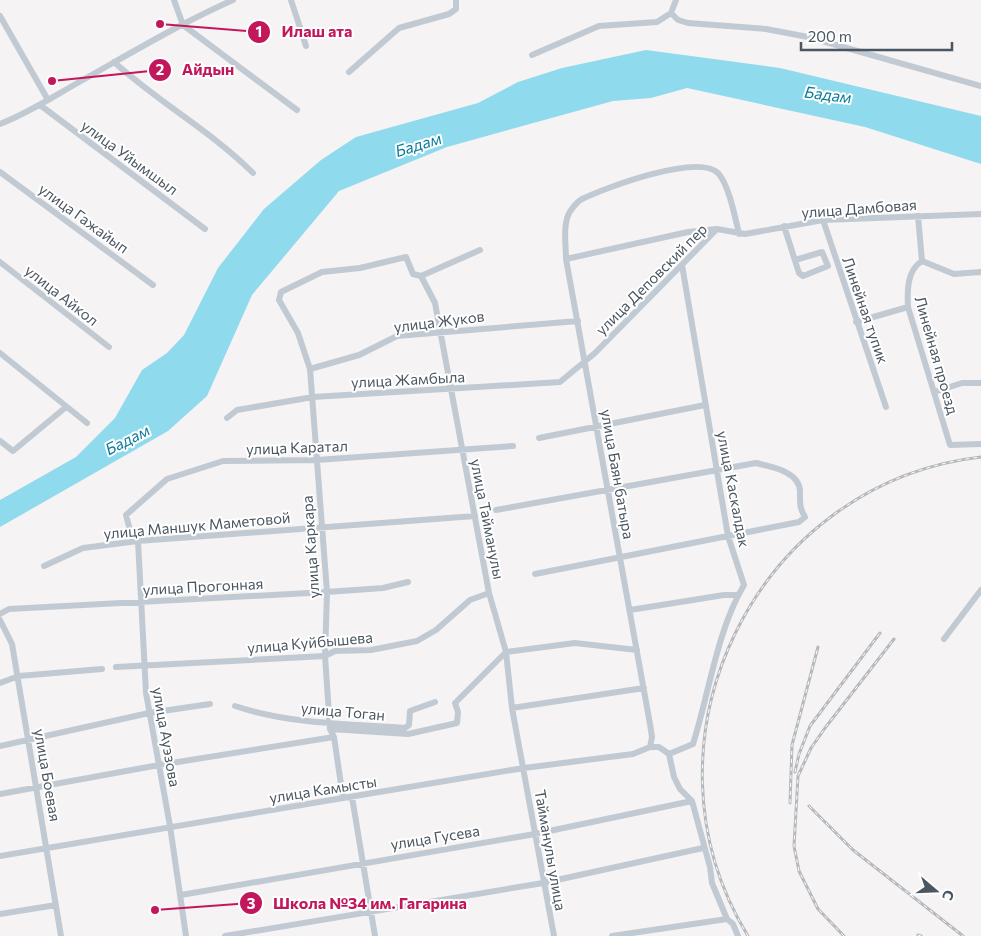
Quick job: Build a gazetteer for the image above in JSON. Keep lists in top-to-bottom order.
{
  "streets": {
    "street": [
      "улица Уйымшыл",
      "улица Дамбовая",
      "улица Гажайып",
      "улица Деповский пер",
      "улица Айкол",
      "Линейная тупик",
      "улица Жуков",
      "Линейная проезд",
      "улица Жамбыла",
      "улица Каратал",
      "улица Баян батыра",
      "улица Каскалдак",
      "улица Тайманулы",
      "улица Маншук Маметовой",
      "улица Каркара",
      "улица Прогонная",
      "улица Куйбышева",
      "улица Тоган",
      "улица Ауэзова",
      "улица Боевая",
      "улица Камысты",
      "улица Гусева",
      "Тайманулы улица"
    ]
  },
  "crossings": [
    ["улица Дамбовая", "улица Деповский пер"],
    ["улица Дамбовая", "Линейная тупик"],
    ["улица Дамбовая", "улица Баян батыра"],
    ["улица Деповский пер", "улица Жамбыла"],
    ["улица Деповский пер", "улица Баян батыра"],
    ["улица Деповский пер", "улица Каскалдак"],
    ["улица Жуков", "улица Баян батыра"],
    ["улица Жуков", "улица Тайманулы"],
    ["улица Жуков", "улица Каркара"],
    ["улица Жамбыла", "улица Баян батыра"],
    ["улица Жамбыла", "улица Тайманулы"],
    ["улица Жамбыла", "улица Каркара"],
    ["улица Каратал", "улица Тайманулы"],
    ["улица Каратал", "улица Маншук Маметовой"],
    ["улица Каратал", "улица Каркара"],
    ["улица Каратал", "улица Ауэзова"],
    ["улица Баян батыра", "улица Камысты"],
    ["улица Тайманулы", "улица Маншук Маметовой"],
    ["улица Тайманулы", "улица Каркара"],
    ["улица Тайманулы", "улица Куйбышева"],
    ["улица Тайманулы", "улица Камысты"],
    ["улица Тайманулы", "Тайманулы улица"],
    ["улица Маншук Маметовой", "улица Каркара"],
    ["улица Маншук Маметовой", "улица Ауэзова"],
    ["улица Каркара", "улица Прогонная"],
    ["улица Каркара", "улица Куйбышева"],
    ["улица Каркара", "улица Тоган"],
    ["улица Каркара", "улица Камысты"],
    ["улица Прогонная", "улица Ауэзова"],
    ["улица Куйбышева", "улица Ауэзова"],
    ["улица Ауэзова", "улица Камысты"],
    ["улица Ауэзова", "улица Гусева"],
    ["улица Боевая", "улица Камысты"],
    ["улица Камысты", "Тайманулы улица"],
    ["улица Гусева", "Тайманулы улица"]
  ],
  "water": ["Бадам"],
  "places": ["Илаш ата", "Айдын", "Школа №34 им. Гагарина"],
  "scale_bar": "200 m",
  "north": "right"
}
